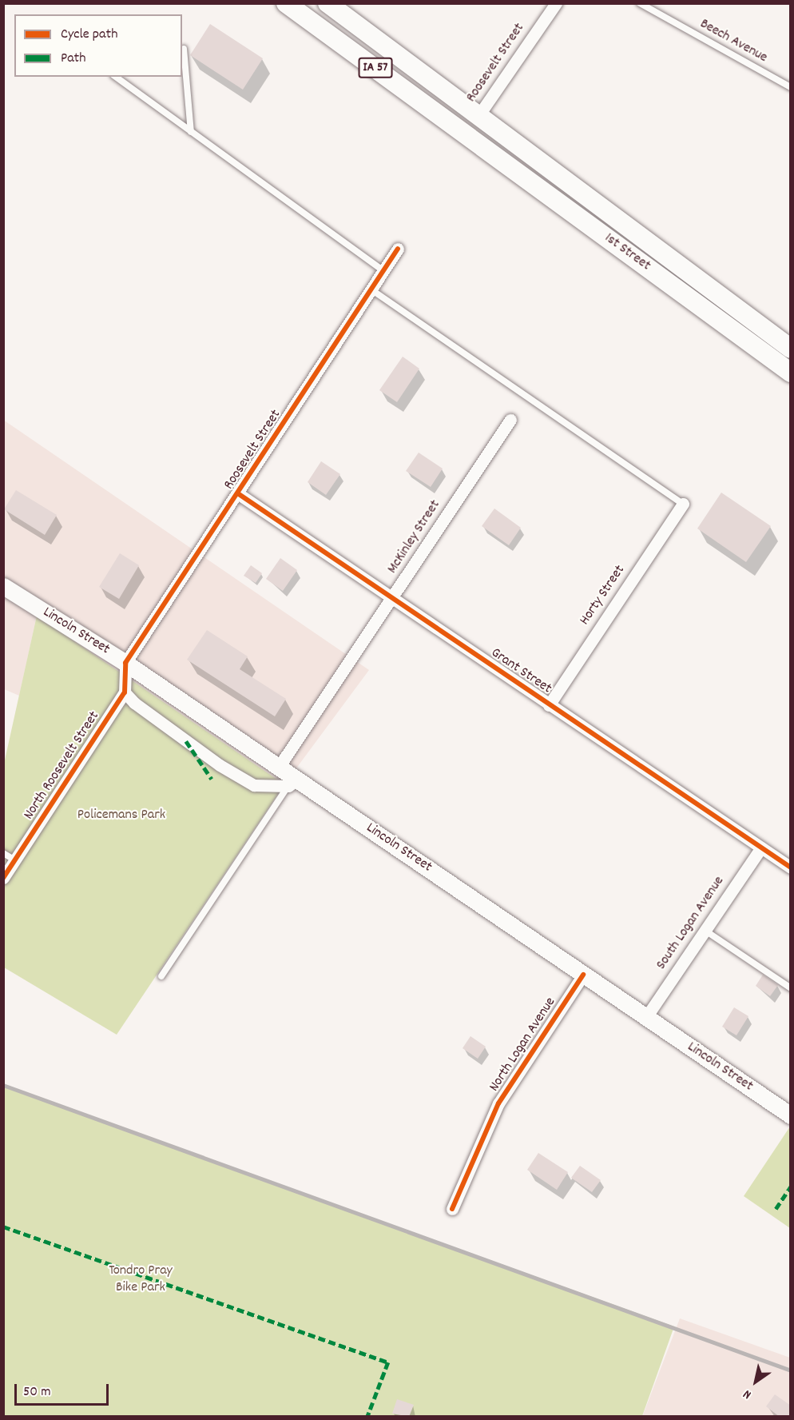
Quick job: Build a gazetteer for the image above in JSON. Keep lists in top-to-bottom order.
{
  "streets": {
    "main road": ["IA 57", "1st Street", "Lincoln Street"],
    "street": [
      "Roosevelt Street",
      "McKinley Street",
      "Horty Street",
      "Grant Street",
      "North Roosevelt Street",
      "South Logan Avenue",
      "North Logan Avenue"
    ],
    "lane": ["Beech Avenue"]
  },
  "crossings": [
    ["Roosevelt Street", "IA 57"],
    ["Roosevelt Street", "1st Street"],
    ["Roosevelt Street", "Lincoln Street"],
    ["Roosevelt Street", "Grant Street"],
    ["IA 57", "1st Street"],
    ["McKinley Street", "Lincoln Street"],
    ["McKinley Street", "Grant Street"],
    ["Horty Street", "Grant Street"],
    ["Lincoln Street", "South Logan Avenue"],
    ["Lincoln Street", "North Logan Avenue"],
    ["Grant Street", "South Logan Avenue"]
  ],
  "parks": ["Policemans Park", "Tondro Pray Bike Park"],
  "legend": ["Cycle path", "Path"],
  "scale_bar": "50 m",
  "north": "bottom left"
}
